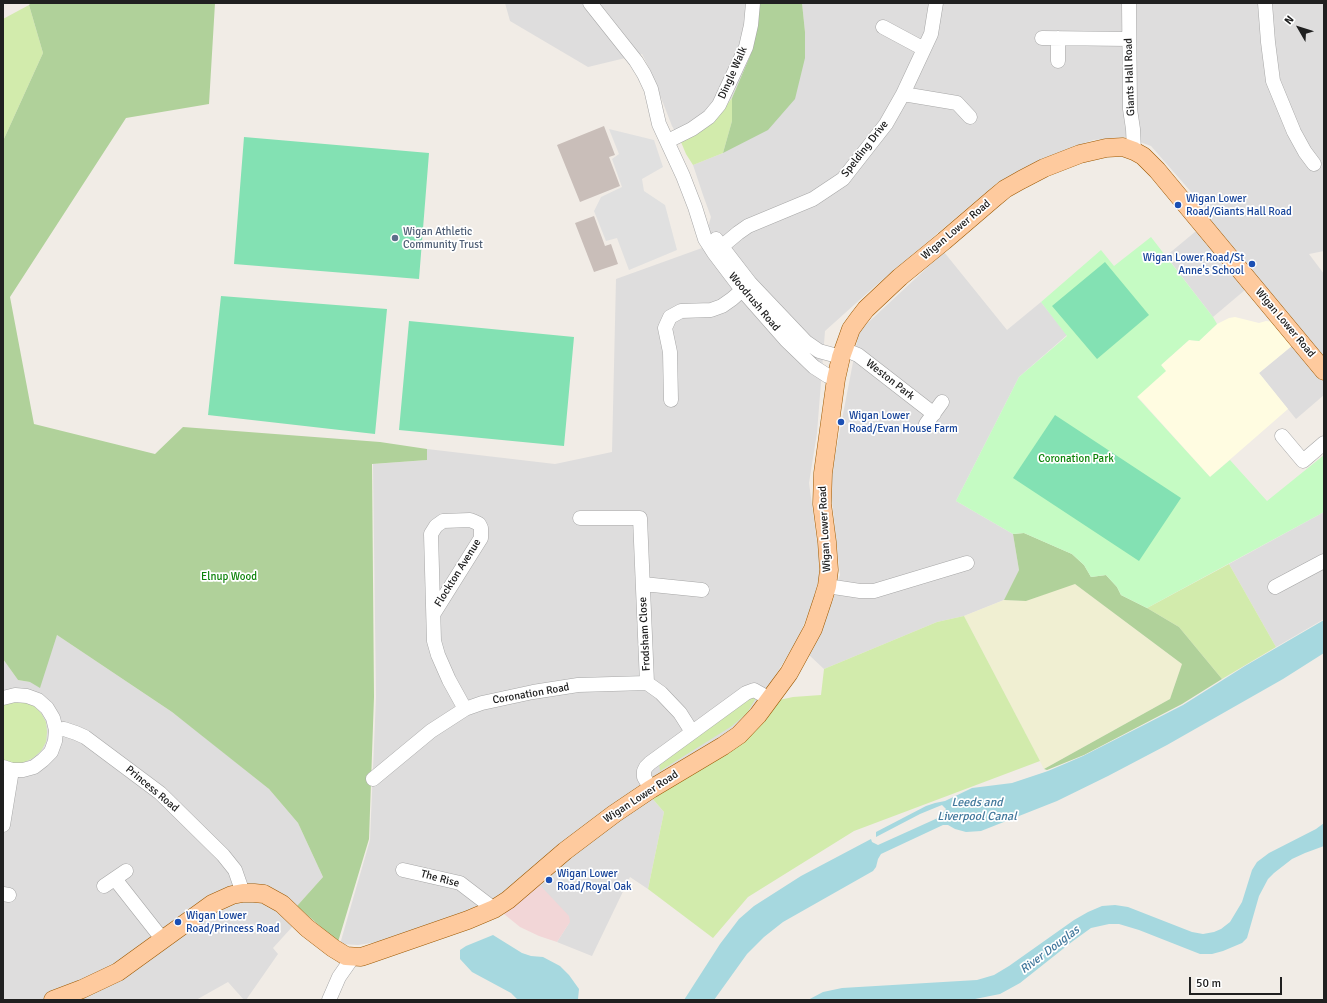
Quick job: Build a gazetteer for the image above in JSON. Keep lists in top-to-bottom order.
{
  "streets": {
    "main road": ["Wigan Lower Road"],
    "street": [
      "Dingle Walk",
      "Giants Hall Road",
      "Spelding Drive",
      "Woodrush Road",
      "Weston Park",
      "Flockton Avenue",
      "Frodsham Close",
      "Coronation Road",
      "Princess Road",
      "The Rise"
    ]
  },
  "crossings": [
    ["Dingle Walk", "Woodrush Road"],
    ["Giants Hall Road", "Wigan Lower Road"],
    ["Spelding Drive", "Woodrush Road"],
    ["Wigan Lower Road", "Woodrush Road"],
    ["Wigan Lower Road", "Weston Park"],
    ["Wigan Lower Road", "The Rise"],
    ["Woodrush Road", "Weston Park"],
    ["Flockton Avenue", "Coronation Road"],
    ["Frodsham Close", "Coronation Road"]
  ],
  "water": ["Leeds and Liverpool Canal", "River Douglas"],
  "parks": ["Coronation Park", "Elnup Wood"],
  "places": [
    "Wigan Lower Road/Giants Hall Road",
    "Wigan Athletic Community Trust",
    "Wigan Lower Road/St Anne's School",
    "Wigan Lower Road/Evan House Farm",
    "Wigan Lower Road/Royal Oak",
    "Wigan Lower Road/Princess Road"
  ],
  "scale_bar": "50 m",
  "north": "top left"
}
